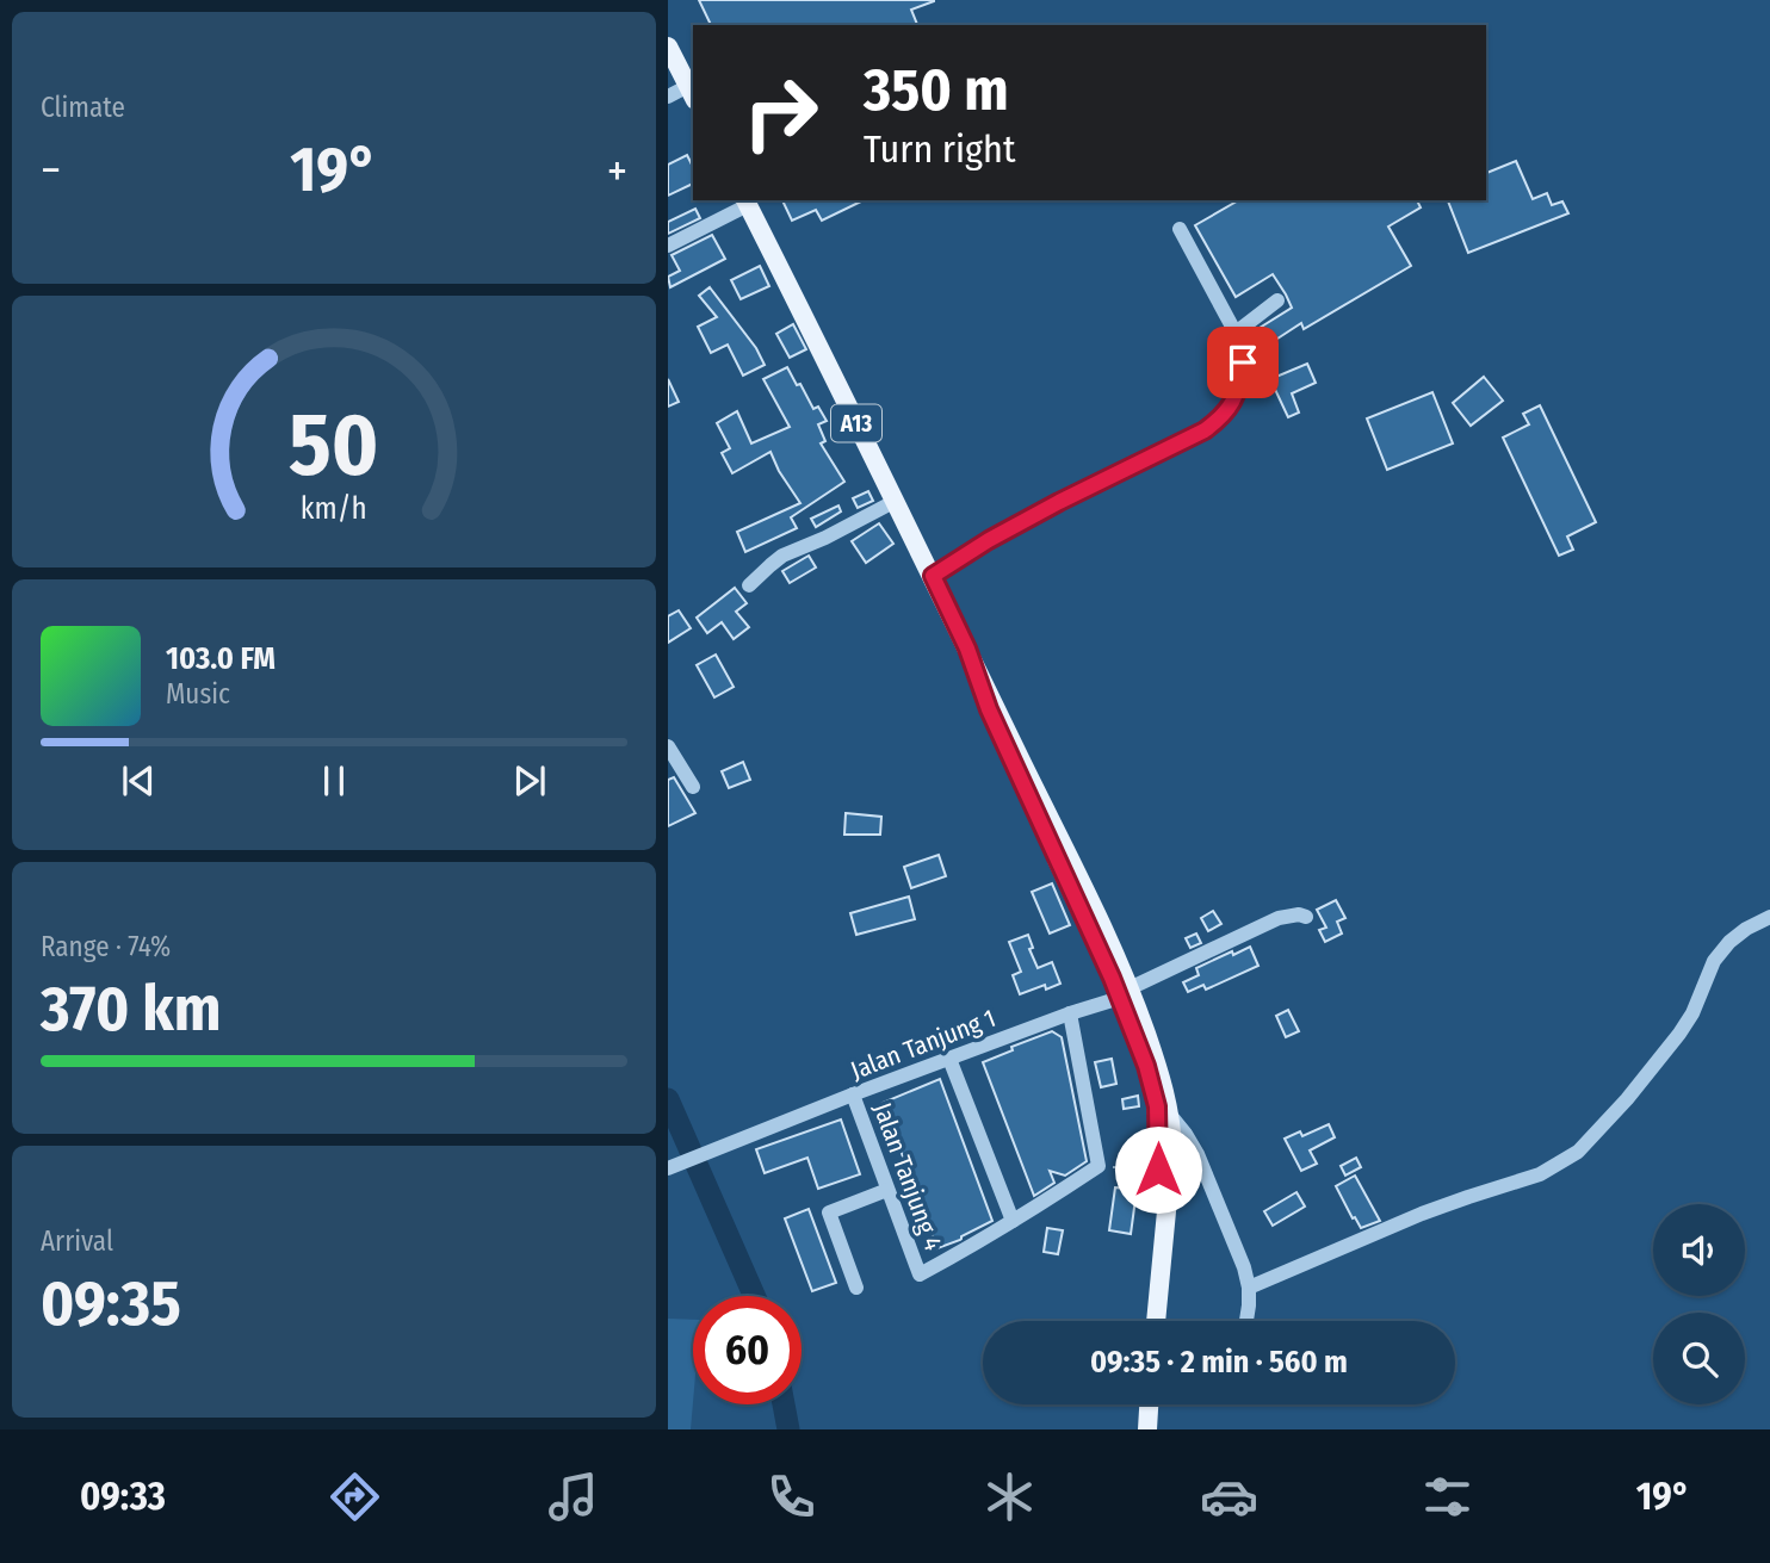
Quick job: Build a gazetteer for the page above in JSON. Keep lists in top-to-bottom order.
{
  "streets": {
    "main road": ["A13"],
    "street": ["Jalan Tanjung 1", "Jalan Tanjung 4"]
  },
  "crossings": [
    ["A13", "Jalan Tanjung 1"],
    ["Jalan Tanjung 1", "Jalan Tanjung 4"]
  ],
  "page": {
    "tile": [
      "Climate",
      ["Range · 74%", "370 km"],
      ["Arrival", "09:35"]
    ],
    "turn": ["350 m", "Turn right"],
    "heat": ["−", "19°", "+"],
    "song": ["103.0 FM", "Music"],
    "limit": "60",
    "trip": "09:35 · 2 min · 560 m",
    "tabs": ["09:33", "19°"],
    "gauge": ["50", "km/h"]
  }
}
